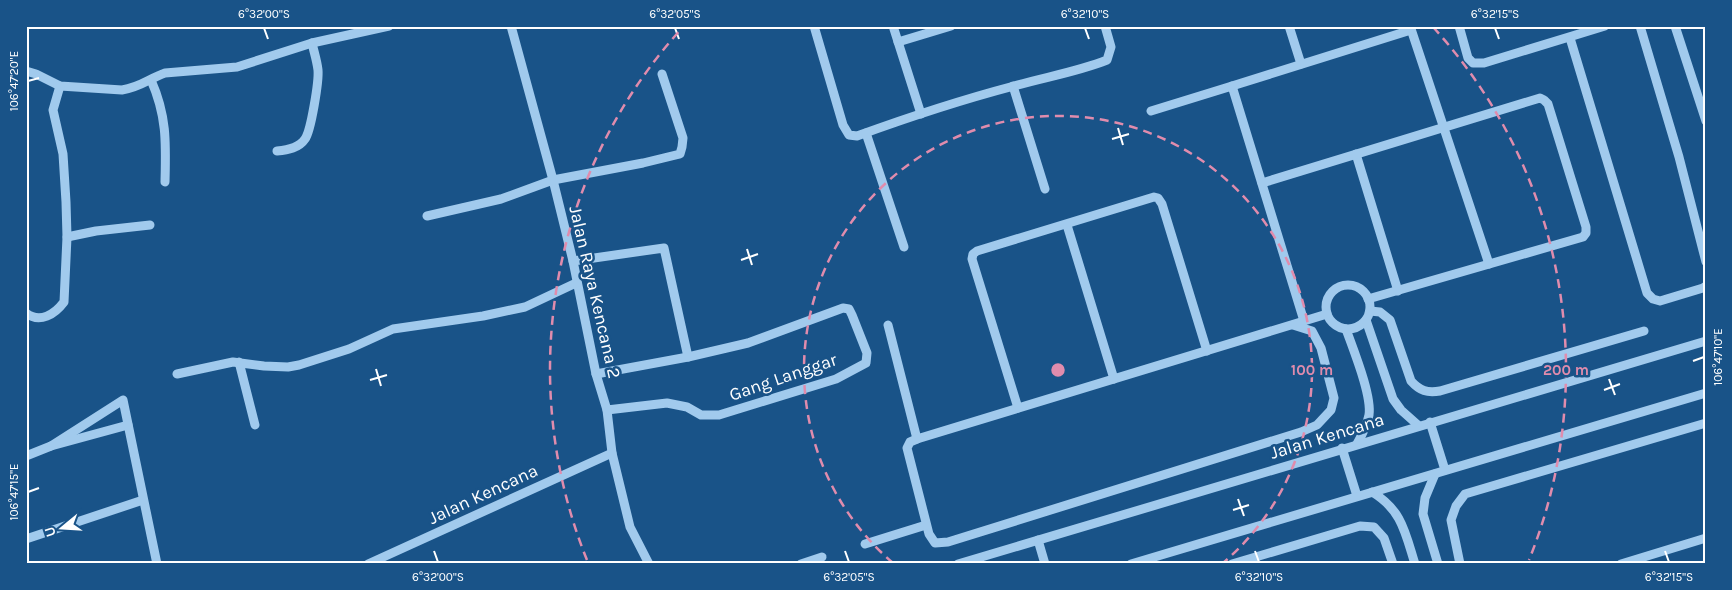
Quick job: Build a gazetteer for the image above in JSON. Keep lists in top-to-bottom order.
{
  "streets": {
    "street": ["Jalan Raya Kencana 2", "Gang Langgar", "Jalan Kencana"]
  },
  "crossings": [
    ["Jalan Raya Kencana 2", "Gang Langgar"],
    ["Jalan Raya Kencana 2", "Jalan Kencana"]
  ],
  "north": "left",
  "coordinates": [
    "6°32'00\"S",
    "6°32'05\"S",
    "6°32'10\"S",
    "6°32'15\"S",
    "106°47'20\"E",
    "106°47'10\"E",
    "106°47'15\"E"
  ],
  "rings": ["100 m", "200 m"]
}
